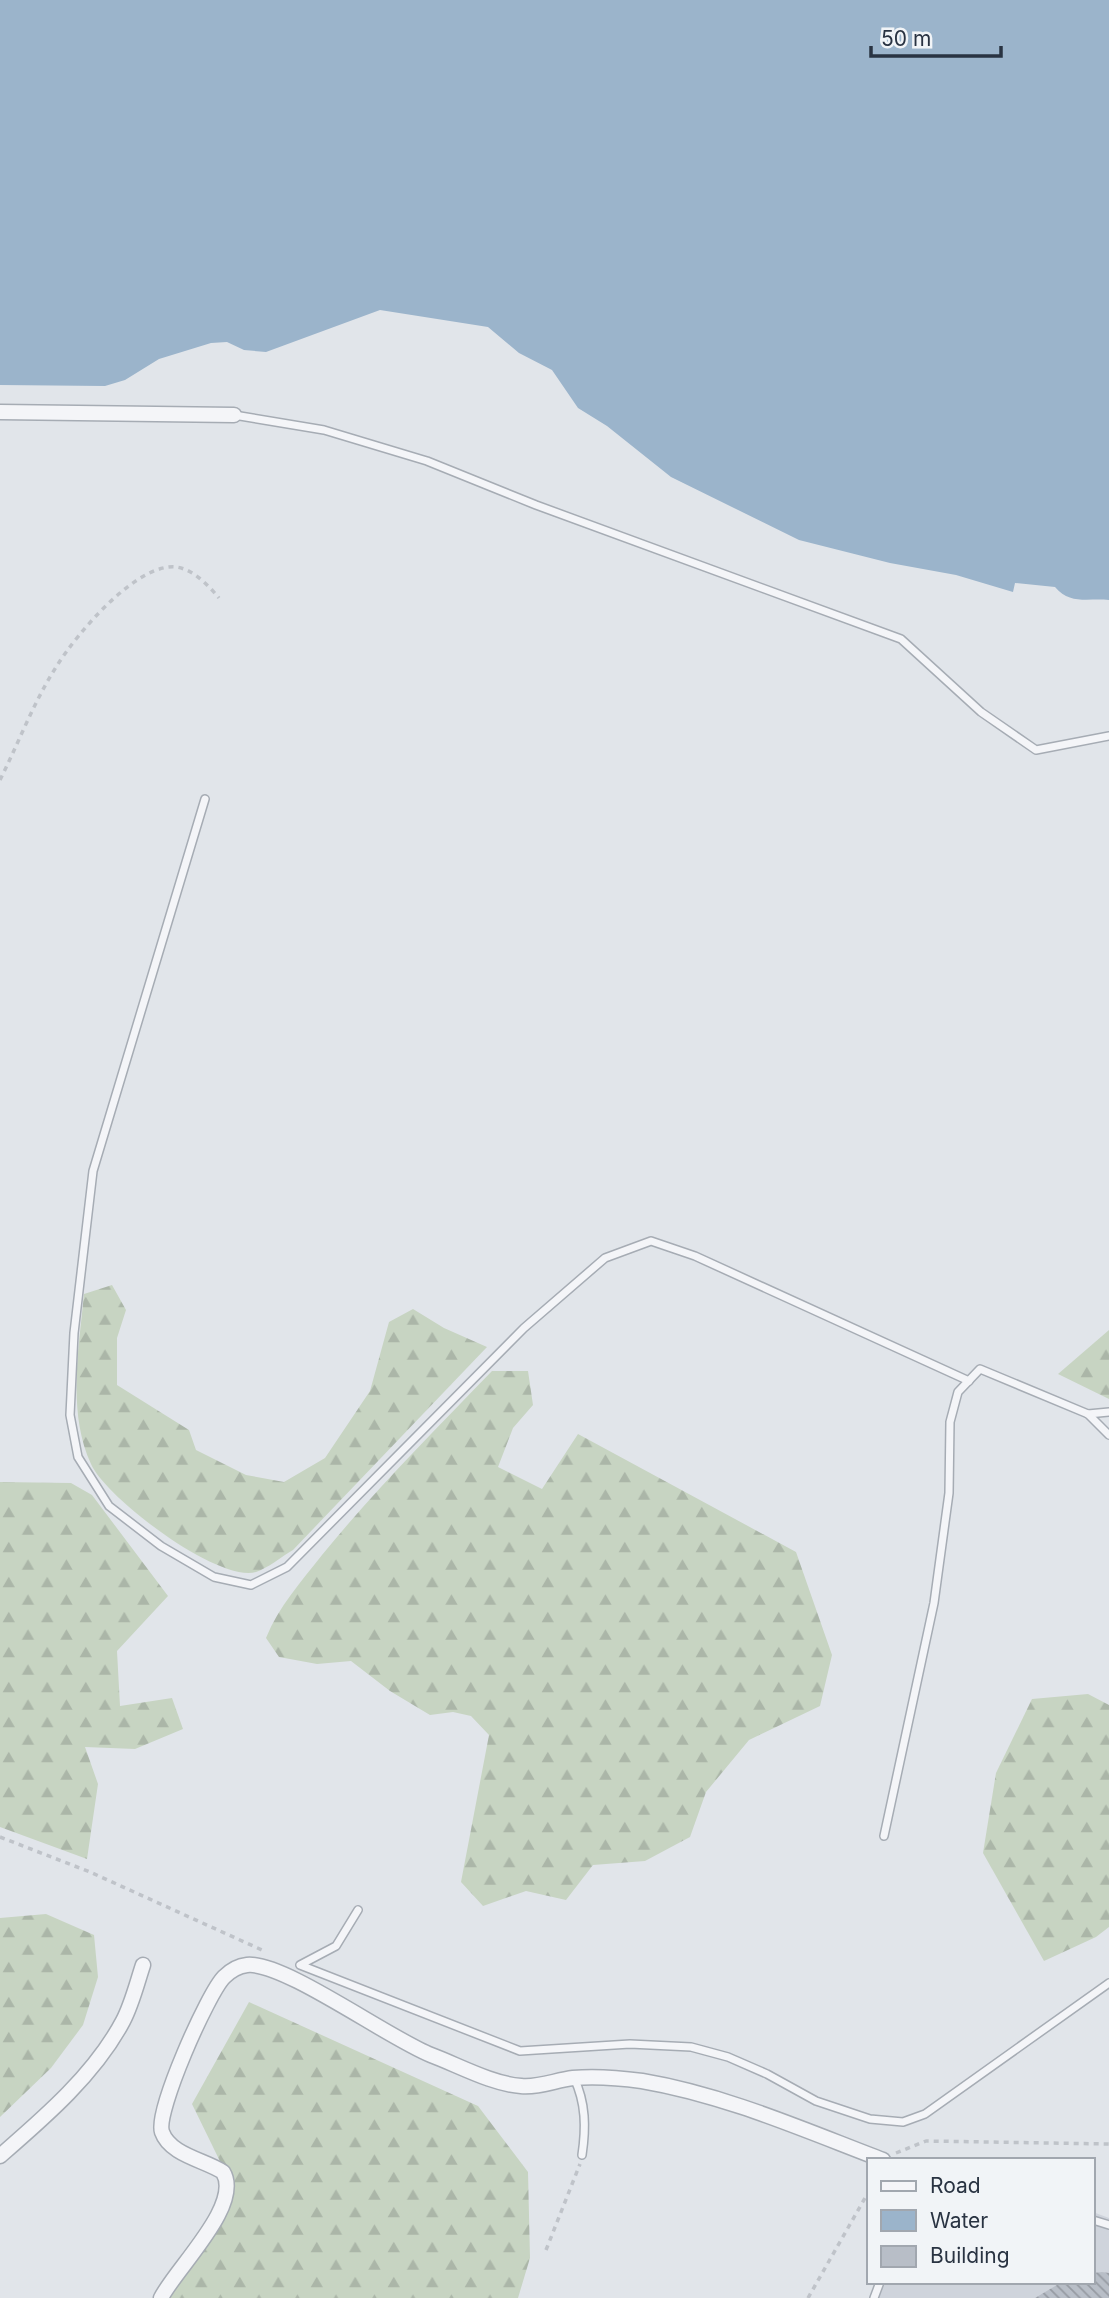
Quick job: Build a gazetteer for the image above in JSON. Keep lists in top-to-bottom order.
{
  "legend": ["Road", "Water", "Building"],
  "scale_bar": "50 m"
}
